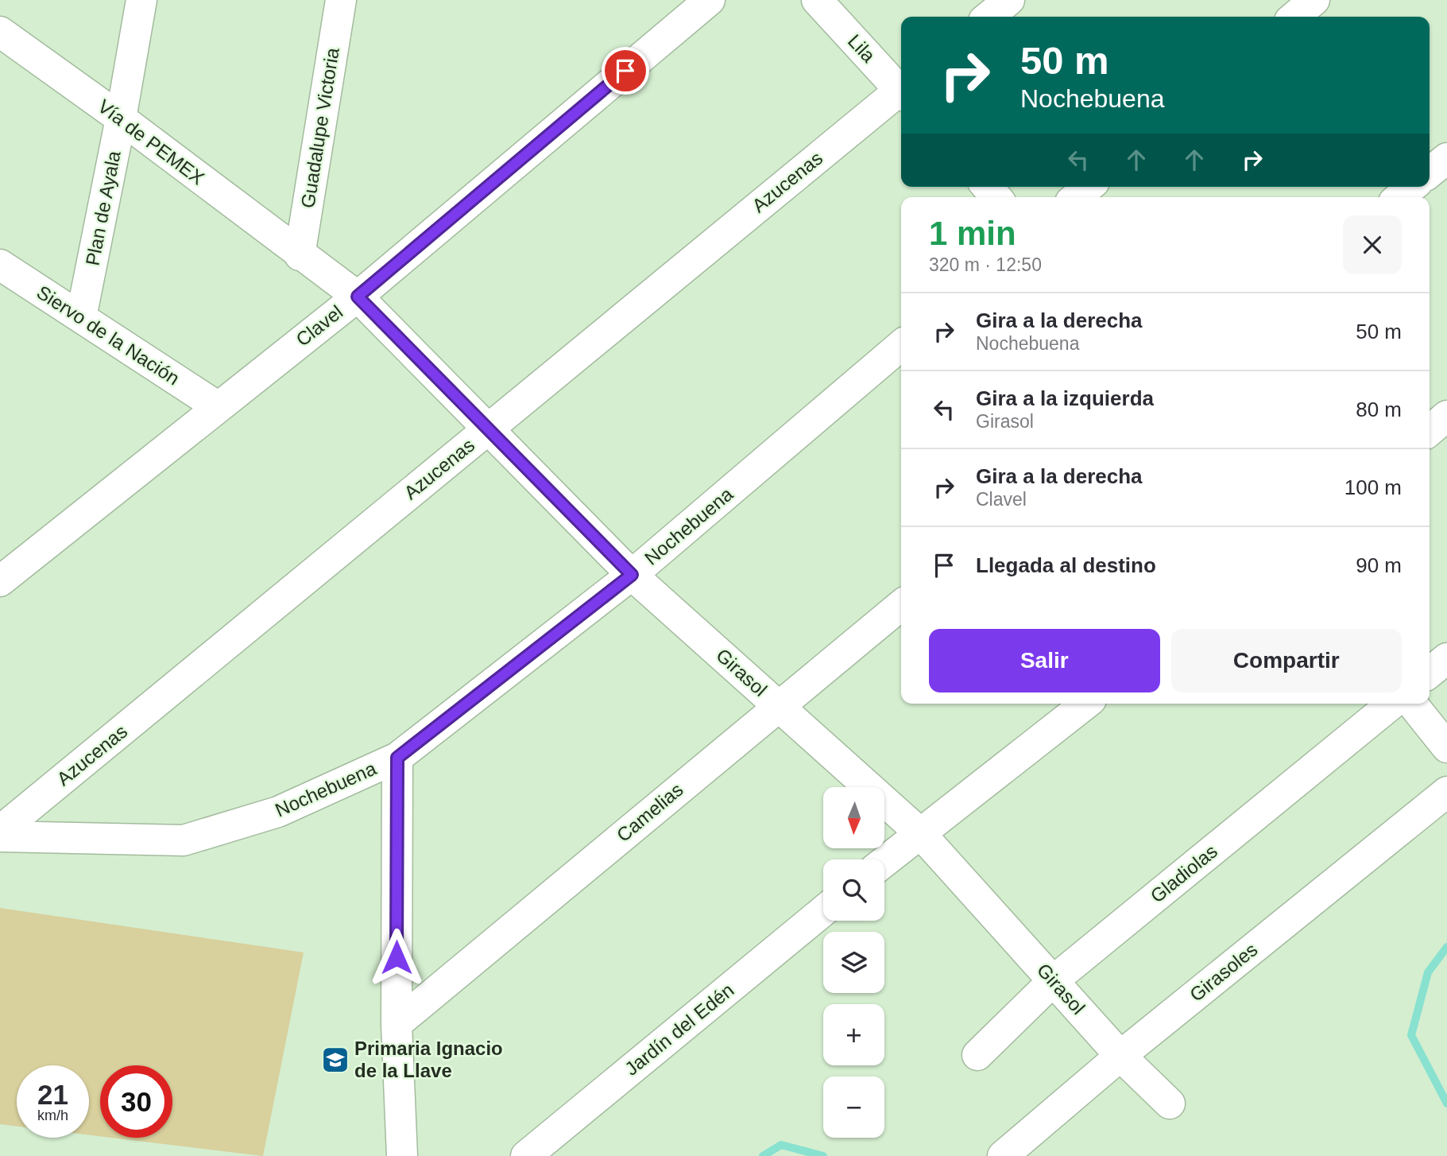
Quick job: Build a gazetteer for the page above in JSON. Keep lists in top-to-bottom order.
{
  "streets": {
    "street": [
      "Lila",
      "Guadalupe Victoria",
      "Vía de PEMEX",
      "Azucenas",
      "Plan de Ayala",
      "Clavel",
      "Siervo de la Nación",
      "Nochebuena",
      "Girasol",
      "Camelias",
      "Gladiolas",
      "Girasoles",
      "Jardín del Edén"
    ]
  },
  "crossings": [
    ["Guadalupe Victoria", "Vía de PEMEX"],
    ["Guadalupe Victoria", "Girasol"],
    ["Vía de PEMEX", "Plan de Ayala"],
    ["Vía de PEMEX", "Girasol"],
    ["Azucenas", "Girasol"],
    ["Plan de Ayala", "Siervo de la Nación"],
    ["Clavel", "Siervo de la Nación"],
    ["Clavel", "Girasol"],
    ["Nochebuena", "Girasol"],
    ["Girasol", "Camelias"],
    ["Girasol", "Gladiolas"],
    ["Girasol", "Girasoles"]
  ],
  "places": {
    "school or university": ["Primaria Ignacio de la Llave"]
  },
  "north": "bottom",
  "page": {
    "turn": ["50 m", "Nochebuena"],
    "heading": ["1 min", "320 m · 12:50"],
    "list": [
      {
        "name": "Gira a la derecha",
        "note": "Nochebuena",
        "value": "50 m"
      },
      {
        "name": "Gira a la izquierda",
        "note": "Girasol",
        "value": "80 m"
      },
      {
        "name": "Gira a la derecha",
        "note": "Clavel",
        "value": "100 m"
      },
      {
        "name": "Llegada al destino",
        "value": "90 m"
      }
    ],
    "buttons": ["Salir", "Compartir"],
    "map_buttons": ["+", "−"],
    "speed": "21 km/h",
    "limit": "30"
  }
}
